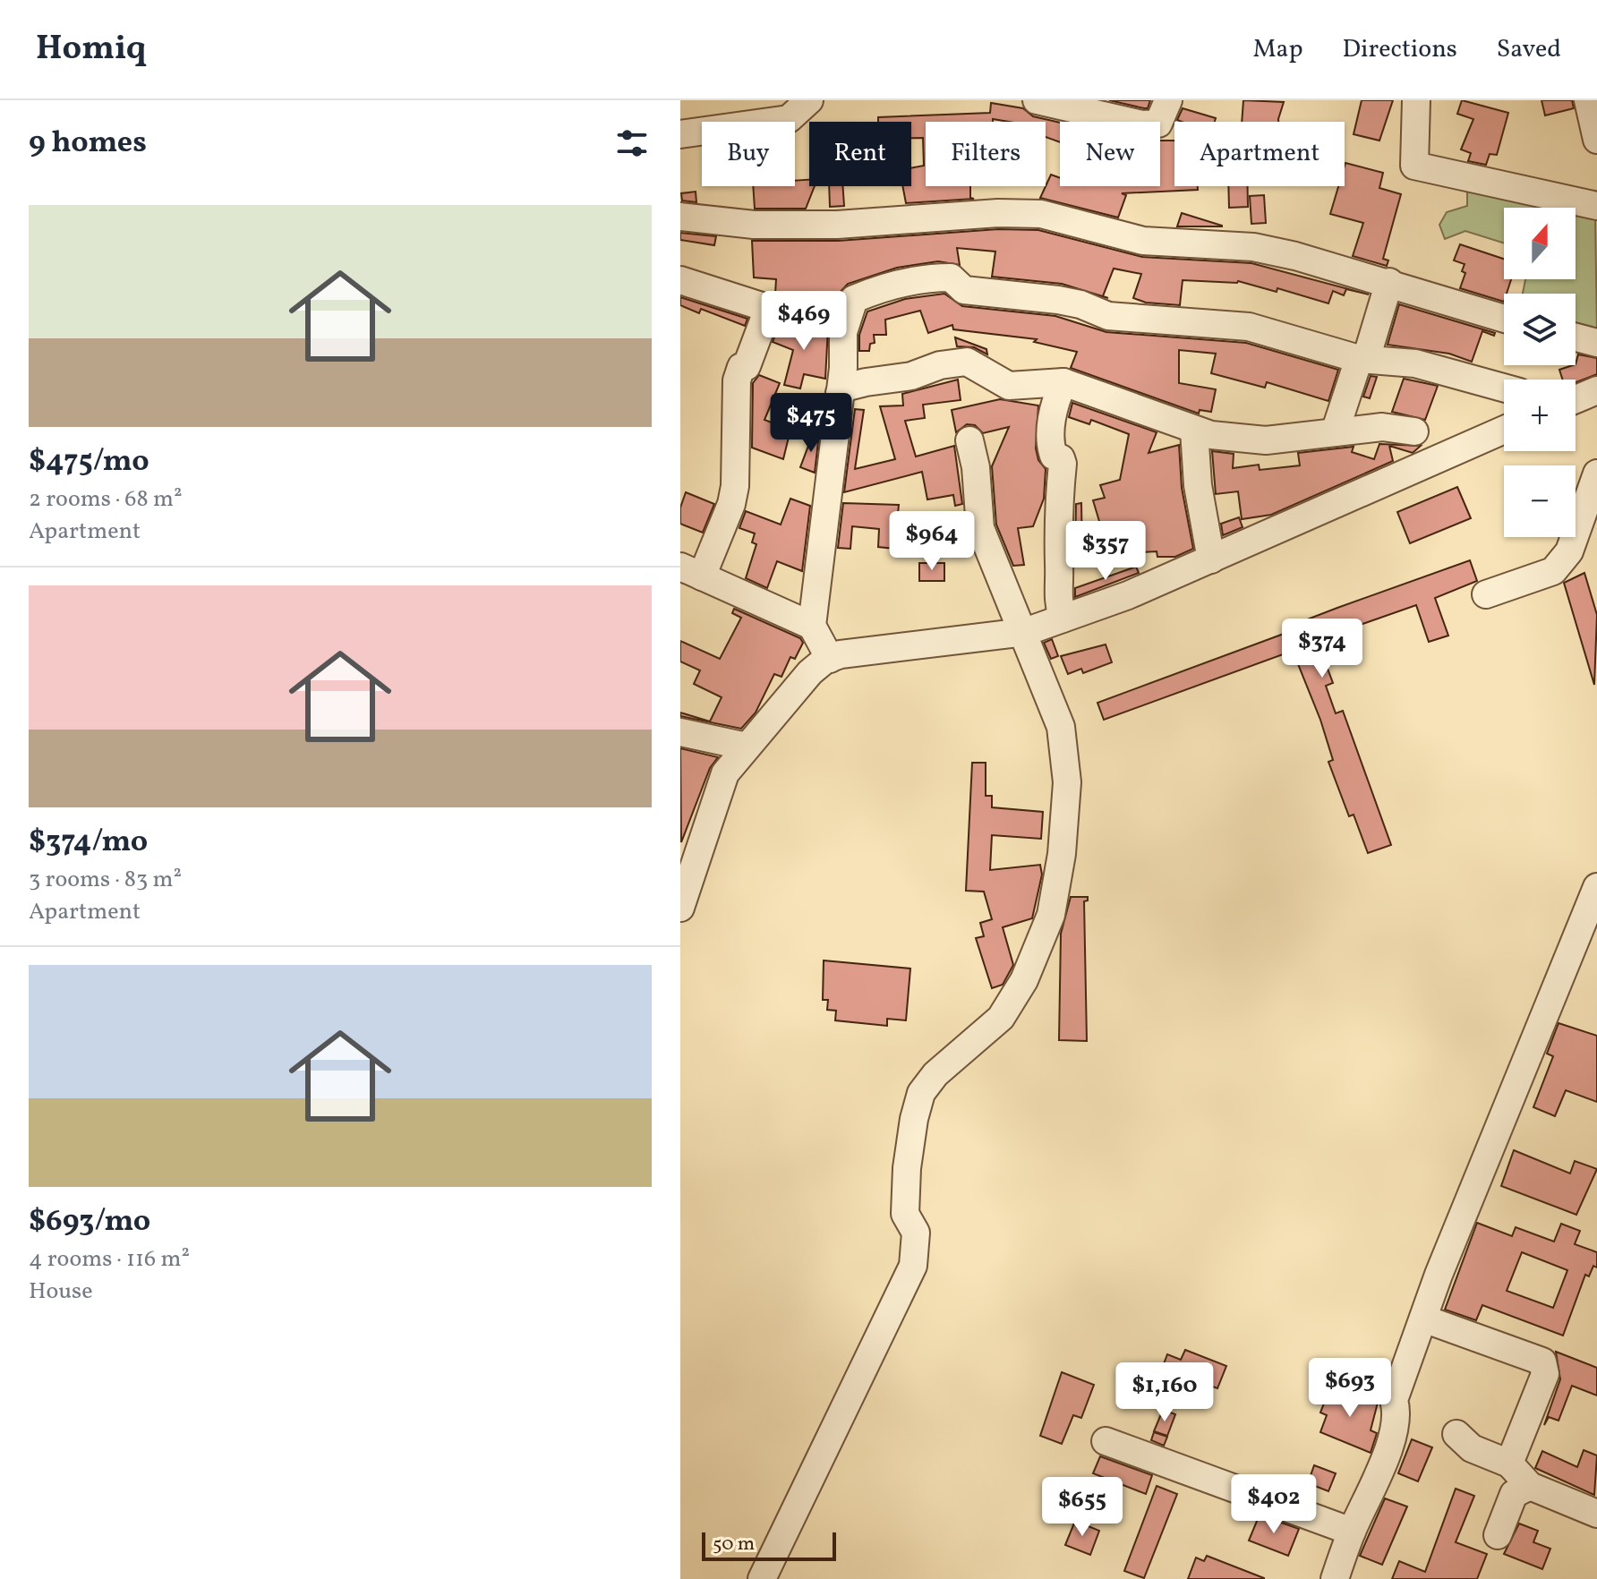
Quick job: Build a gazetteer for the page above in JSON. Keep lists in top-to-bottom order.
{
  "scale_bar": "50 m",
  "north": "top",
  "page": {
    "header": "Homiq",
    "nav": ["Map", "Directions", "Saved"],
    "heading": "9 homes",
    "chip": [
      "Buy",
      "Rent",
      "Filters",
      "New",
      "Apartment"
    ],
    "list": [
      {
        "name": "$475/mo",
        "note": "2 rooms · 68 m² · Apartment"
      },
      {
        "name": "$374/mo",
        "note": "3 rooms · 83 m² · Apartment"
      },
      {
        "name": "$693/mo",
        "note": "4 rooms · 116 m² · House"
      }
    ],
    "map_buttons": ["+", "−"],
    "price": [
      "$469",
      "$475",
      "$964",
      "$357",
      "$374",
      "$693",
      "$1,160",
      "$402",
      "$655"
    ],
    "scale": "50 m"
  }
}
